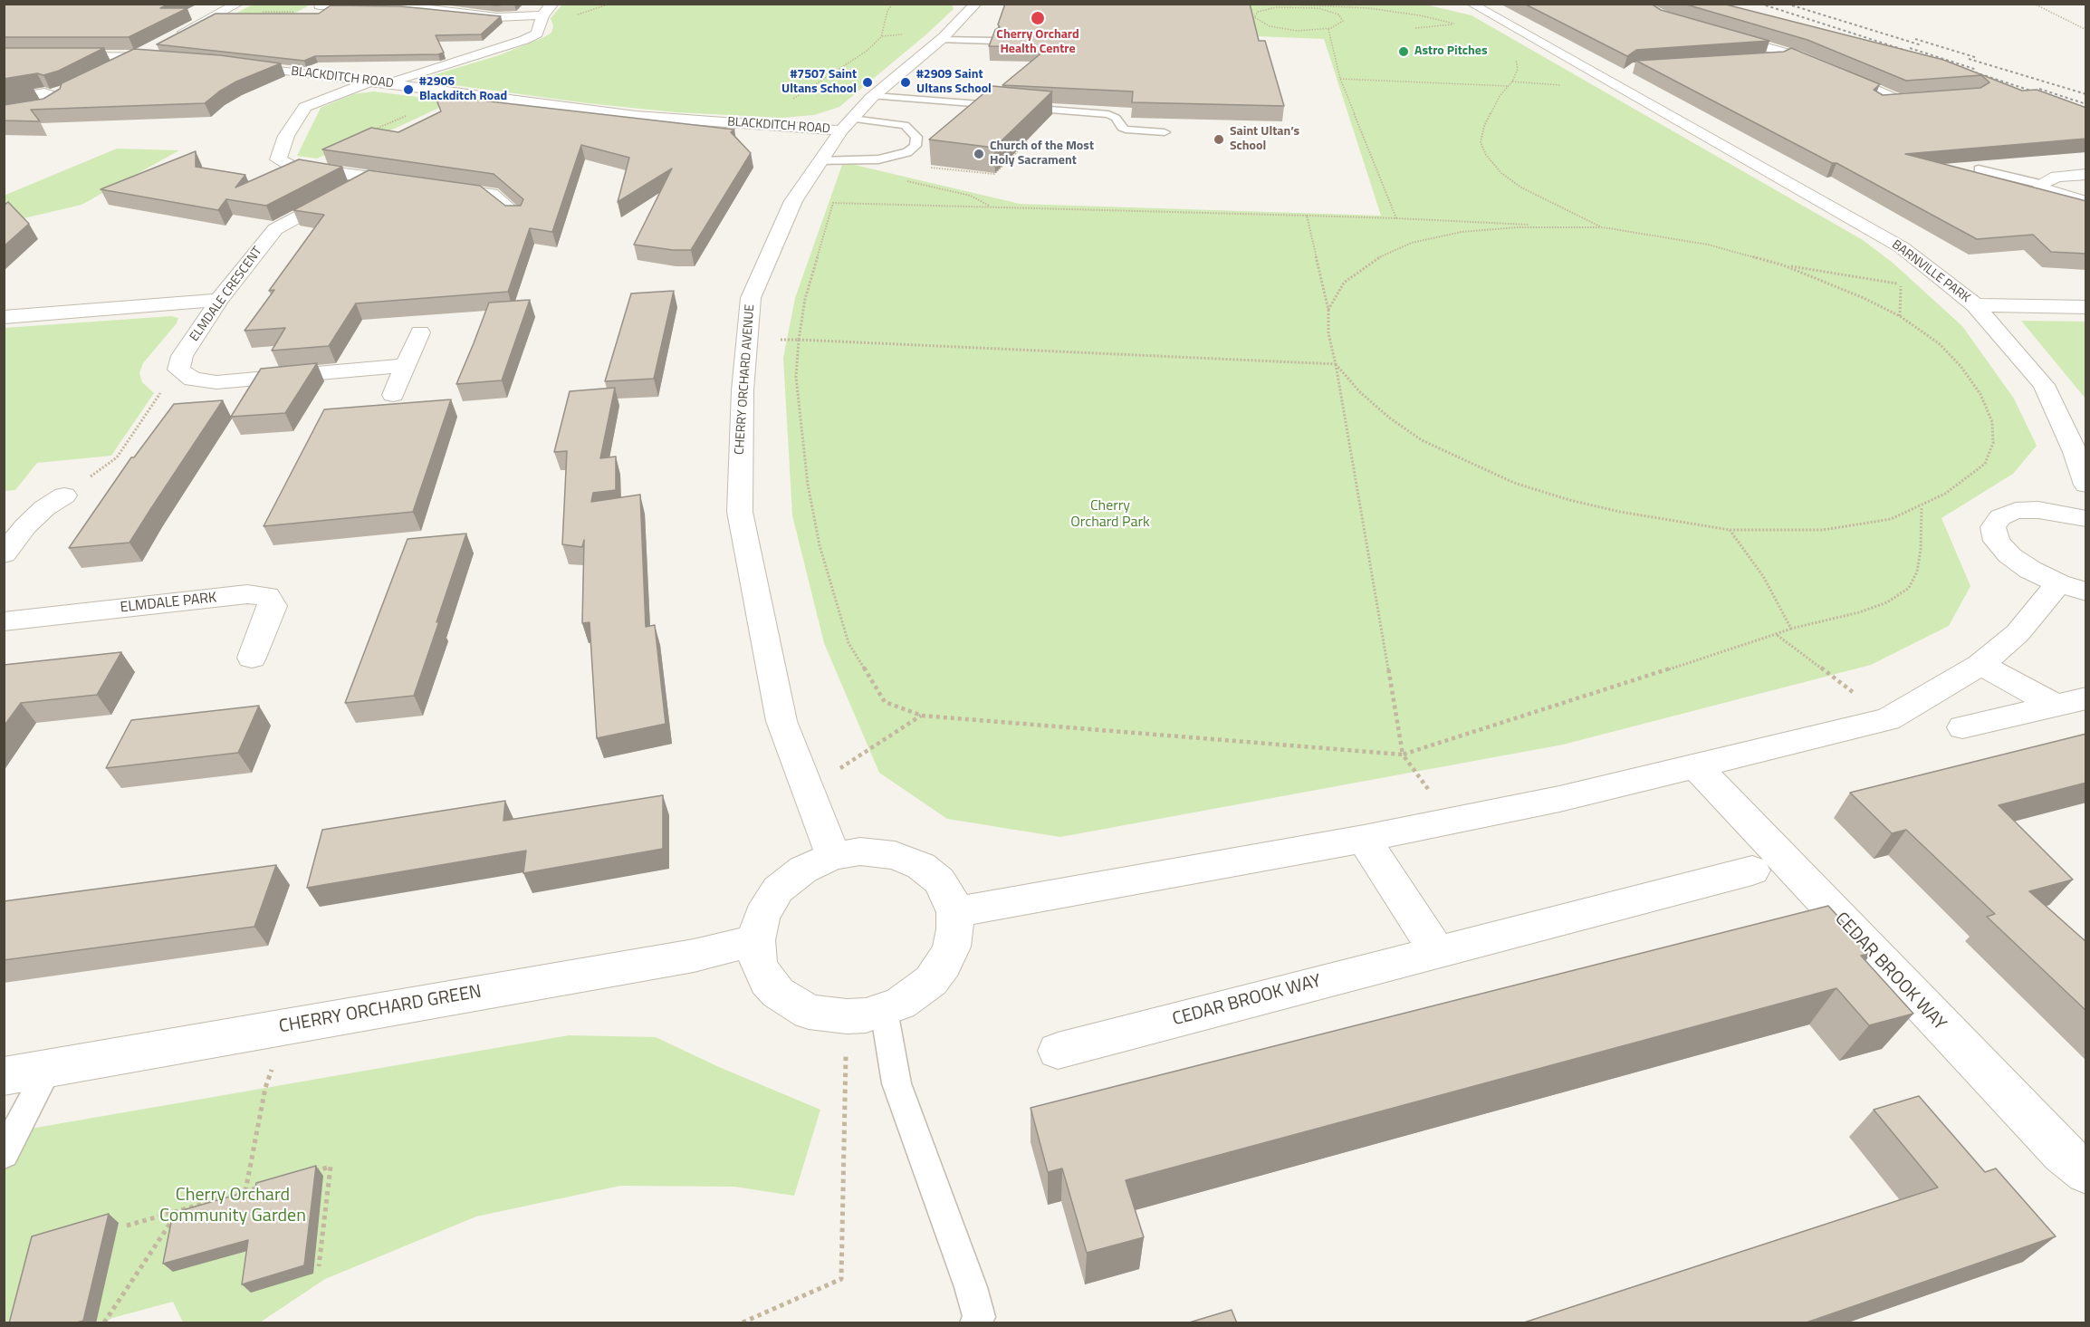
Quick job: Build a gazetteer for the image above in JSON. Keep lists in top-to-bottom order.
{
  "streets": {
    "street": [
      "BLACKDITCH ROAD",
      "BARNVILLE PARK",
      "ELMDALE CRESCENT",
      "CHERRY ORCHARD AVENUE",
      "ELMDALE PARK",
      "CEDAR BROOK WAY",
      "CHERRY ORCHARD GREEN"
    ]
  },
  "crossings": [
    ["BLACKDITCH ROAD", "CHERRY ORCHARD AVENUE"],
    ["CHERRY ORCHARD AVENUE", "CHERRY ORCHARD GREEN"]
  ],
  "parks": ["Cherry Orchard Park", "Cherry Orchard Community Garden"],
  "places": [
    "Cherry Orchard Health Centre",
    "Astro Pitches",
    "#7507 Saint Ultans School",
    "#2909 Saint Ultans School",
    "#2906 Blackditch Road",
    "Saint Ultan’s School",
    "Church of the Most Holy Sacrament"
  ]
}
